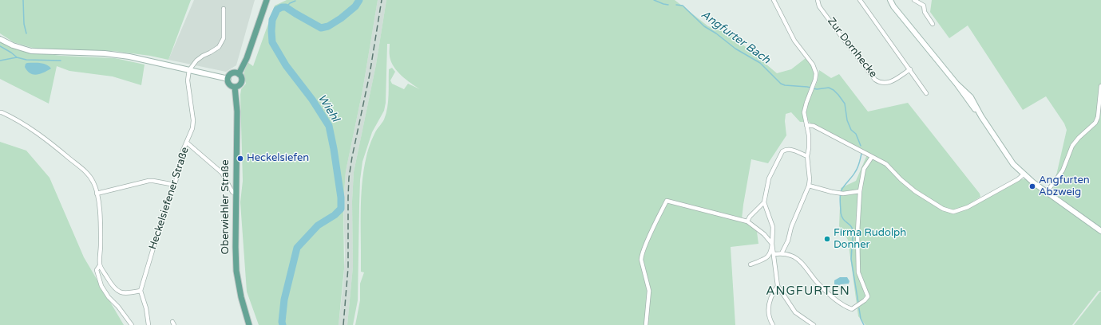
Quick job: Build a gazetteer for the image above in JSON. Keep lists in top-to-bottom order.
{
  "streets": {
    "main road": ["Oberwiehler Straße"],
    "street": ["Zur Dornhecke", "Heckelsiefener Straße"]
  },
  "districts": ["ANGFURTEN"],
  "water": ["Angfurter Bach", "Wiehl"],
  "places": ["Heckelsiefen", "Angfurten Abzweig", "Firma Rudolph Donner"]
}
